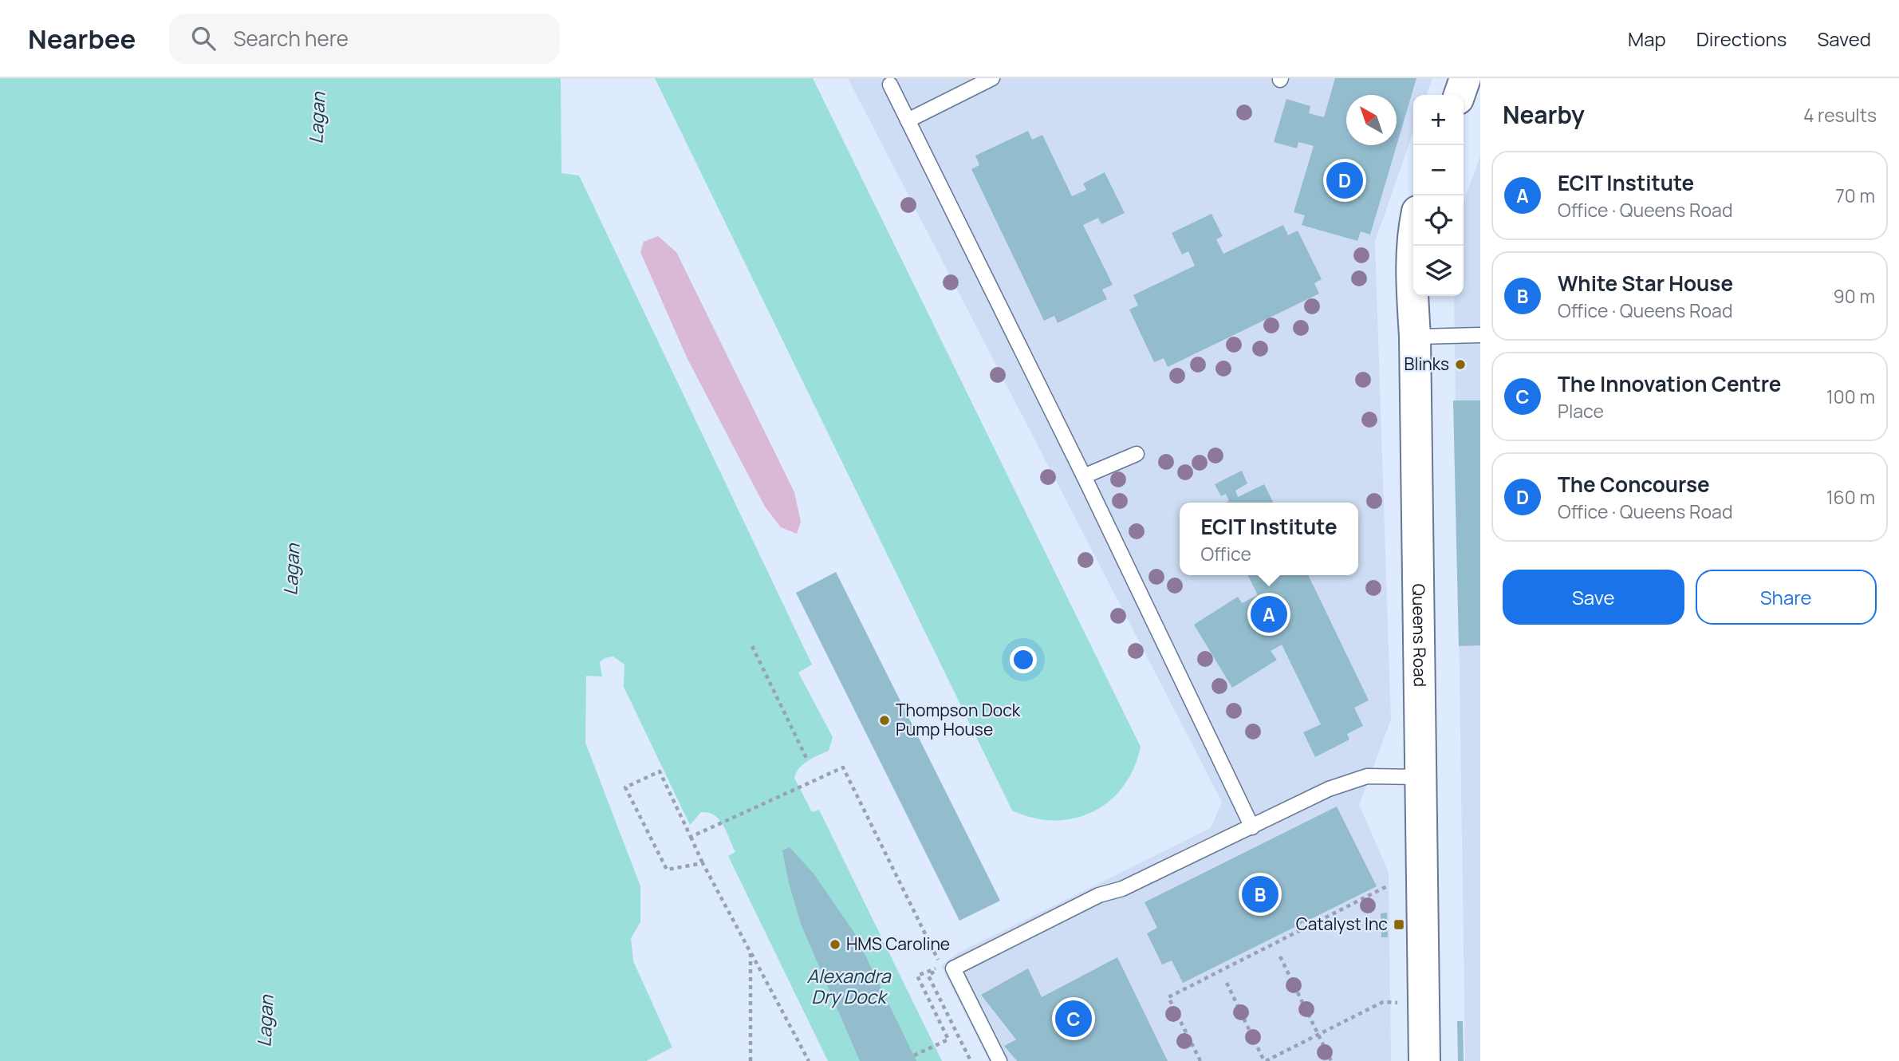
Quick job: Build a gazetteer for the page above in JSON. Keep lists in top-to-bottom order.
{
  "streets": {
    "street": ["Queens Road"]
  },
  "water": ["Lagan", "Alexandra Dry Dock"],
  "places": {
    "other": ["Blinks", "Thompson Dock Pump House", "HMS Caroline"],
    "transit": ["Catalyst Inc"]
  },
  "north": "top left",
  "page": {
    "header": "Nearbee",
    "search": "Search here",
    "nav": ["Map", "Directions", "Saved"],
    "heading": ["Nearby", "4 results"],
    "map_buttons": ["+", "−"],
    "list": [
      {
        "mark": "A",
        "name": "ECIT Institute",
        "note": "Office · Queens Road",
        "value": "70 m"
      },
      {
        "mark": "B",
        "name": "White Star House",
        "note": "Office · Queens Road",
        "value": "90 m"
      },
      {
        "mark": "C",
        "name": "The Innovation Centre",
        "note": "Place",
        "value": "100 m"
      },
      {
        "mark": "D",
        "name": "The Concourse",
        "note": "Office · Queens Road",
        "value": "160 m"
      }
    ],
    "pins": [
      "D",
      "A",
      "B",
      "C"
    ],
    "popup": ["ECIT Institute", "Office"],
    "buttons": ["Save", "Share"]
  }
}
